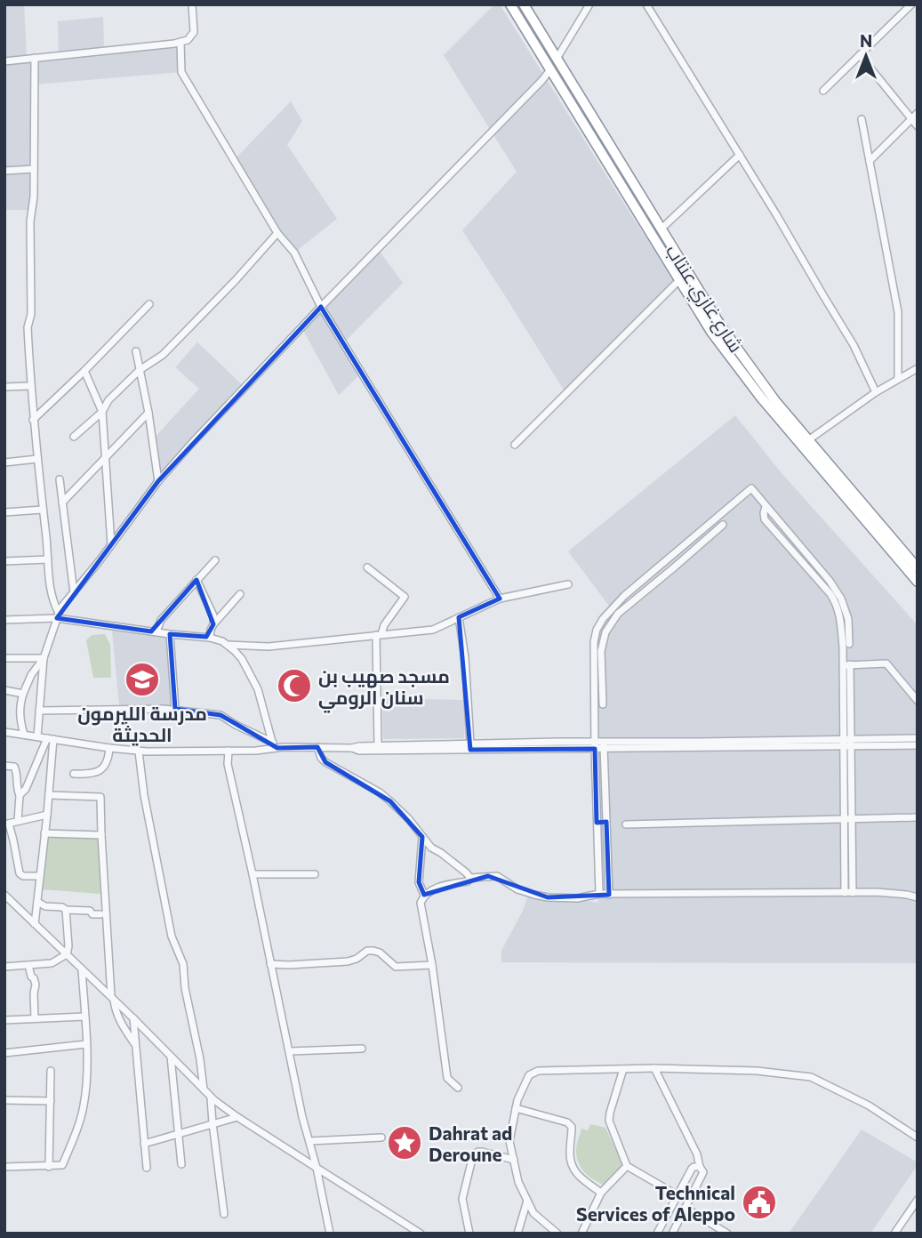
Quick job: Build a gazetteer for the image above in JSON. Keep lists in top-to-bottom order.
{
  "streets": {
    "highway": ["شارع غازي عنتاب"]
  },
  "places": {
    "school or university": ["مدرسة الليرمون الحديثة"],
    "mosque": ["مسجد صهيب بن سنان الرومي"],
    "place": ["Dahrat ad Deroune"],
    "public building": ["Technical Services of Aleppo"]
  },
  "north": "top"
}
